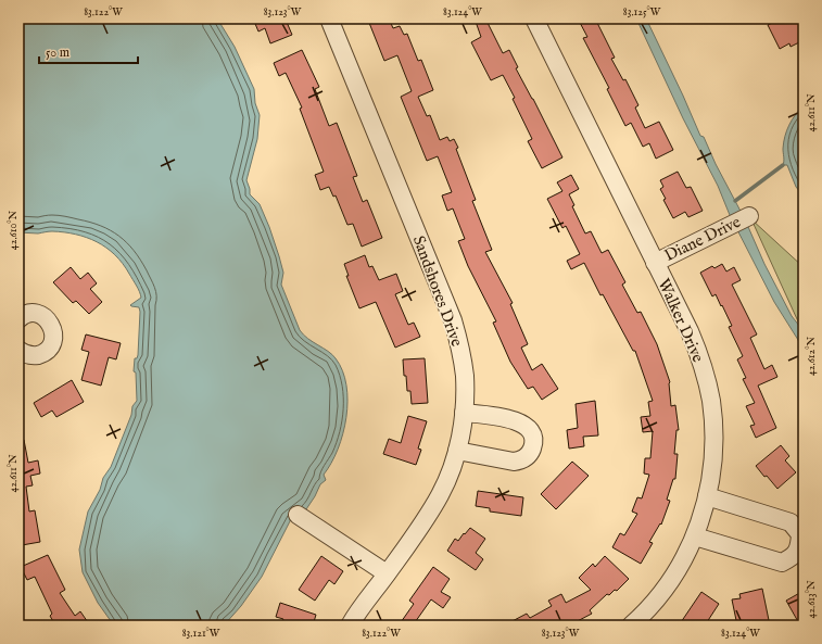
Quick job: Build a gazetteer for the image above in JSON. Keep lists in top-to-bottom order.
{
  "streets": {
    "street": ["Diane Drive", "Sandshores Drive", "Walker Drive"]
  },
  "crossings": [
    ["Diane Drive", "Walker Drive"]
  ],
  "scale_bar": "50 m",
  "coordinates": [
    "83.122°W",
    "83.123°W",
    "83.124°W",
    "83.125°W",
    "42.611°N",
    "42.610°N",
    "42.612°N",
    "42.613°N",
    "83.121°W"
  ]
}
